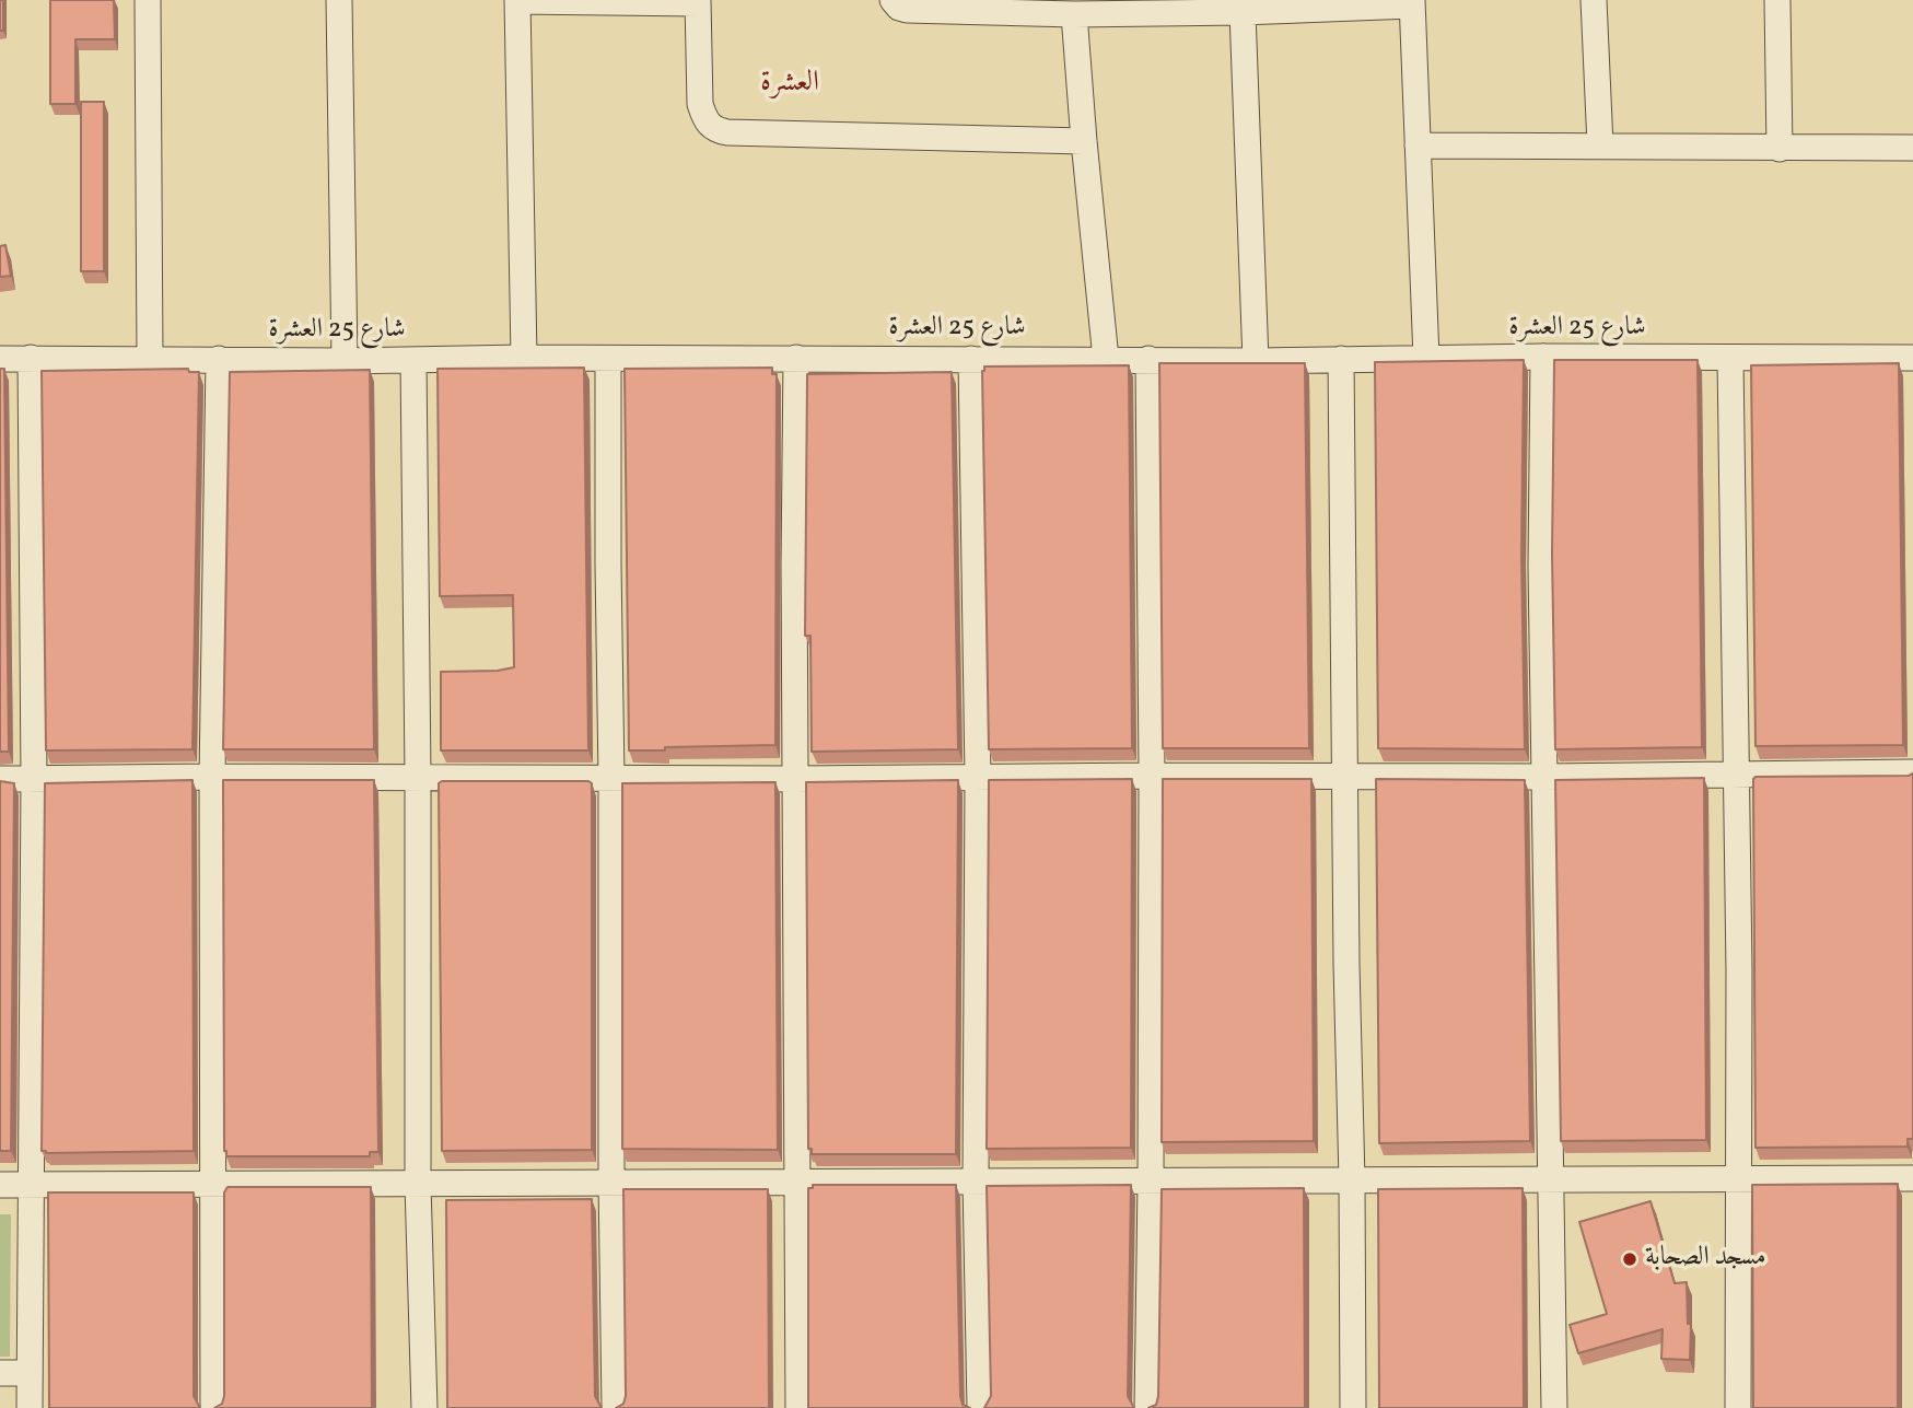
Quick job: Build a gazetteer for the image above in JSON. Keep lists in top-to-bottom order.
{
  "streets": {
    "street": ["شارع 25 العشرة"]
  },
  "districts": ["العشرة"],
  "places": ["مسجد الصحابة"]
}
